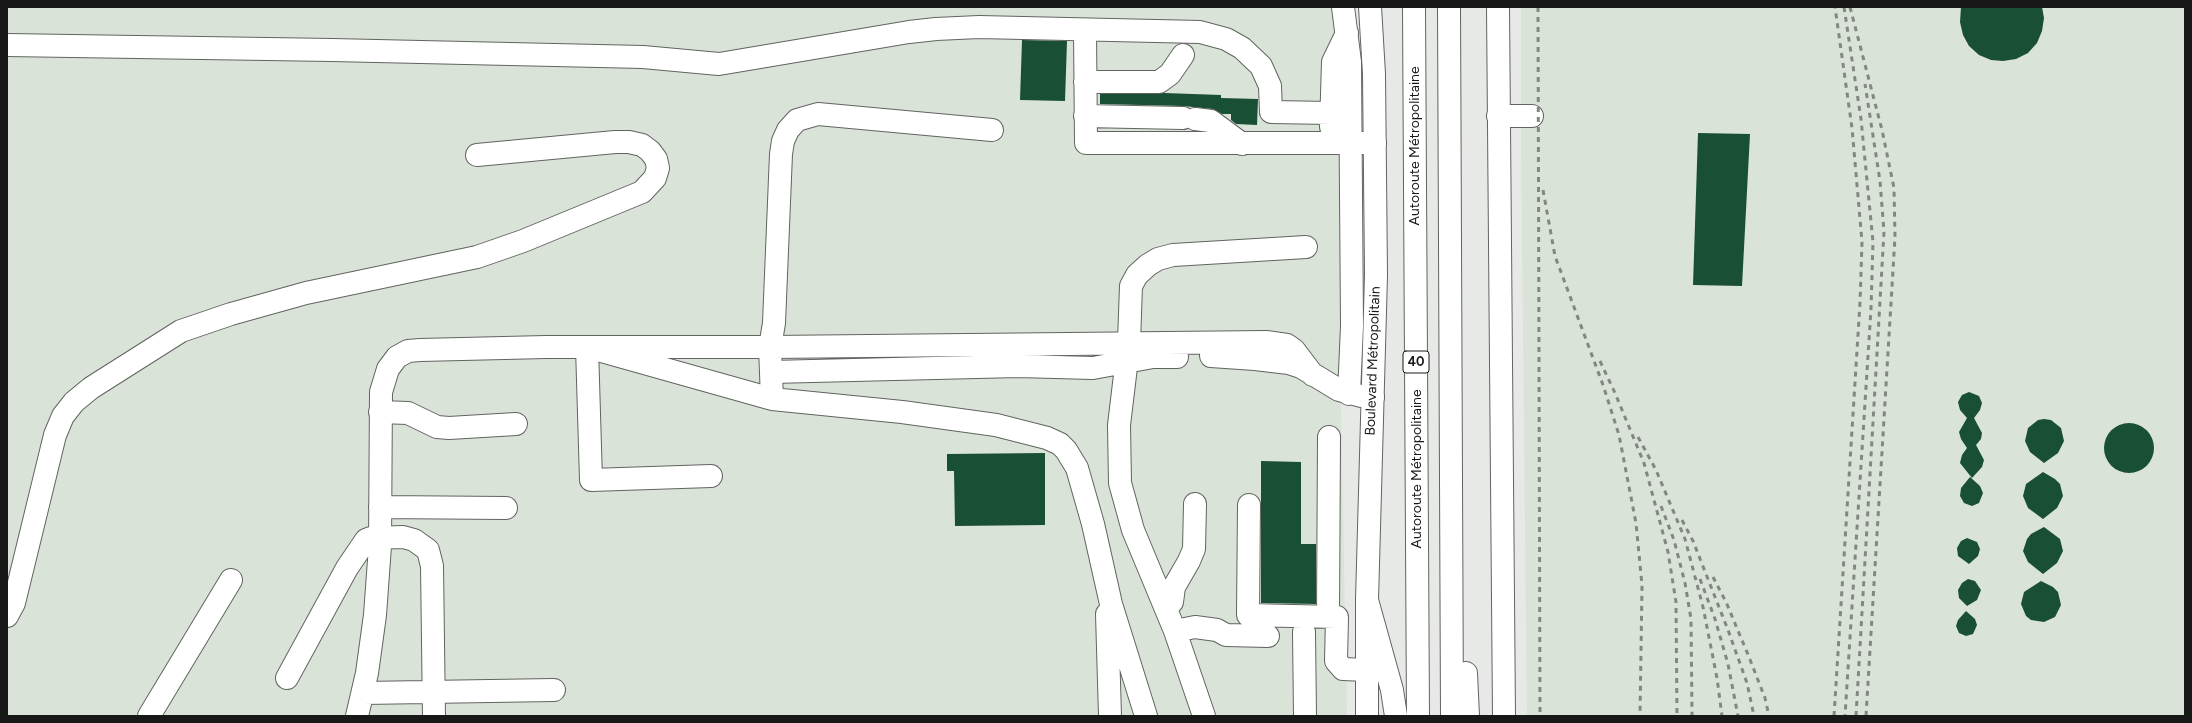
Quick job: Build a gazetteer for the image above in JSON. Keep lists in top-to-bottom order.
{
  "streets": {
    "main road": ["Autoroute Métropolitaine", "Boulevard Métropolitain", "40"]
  }
}
